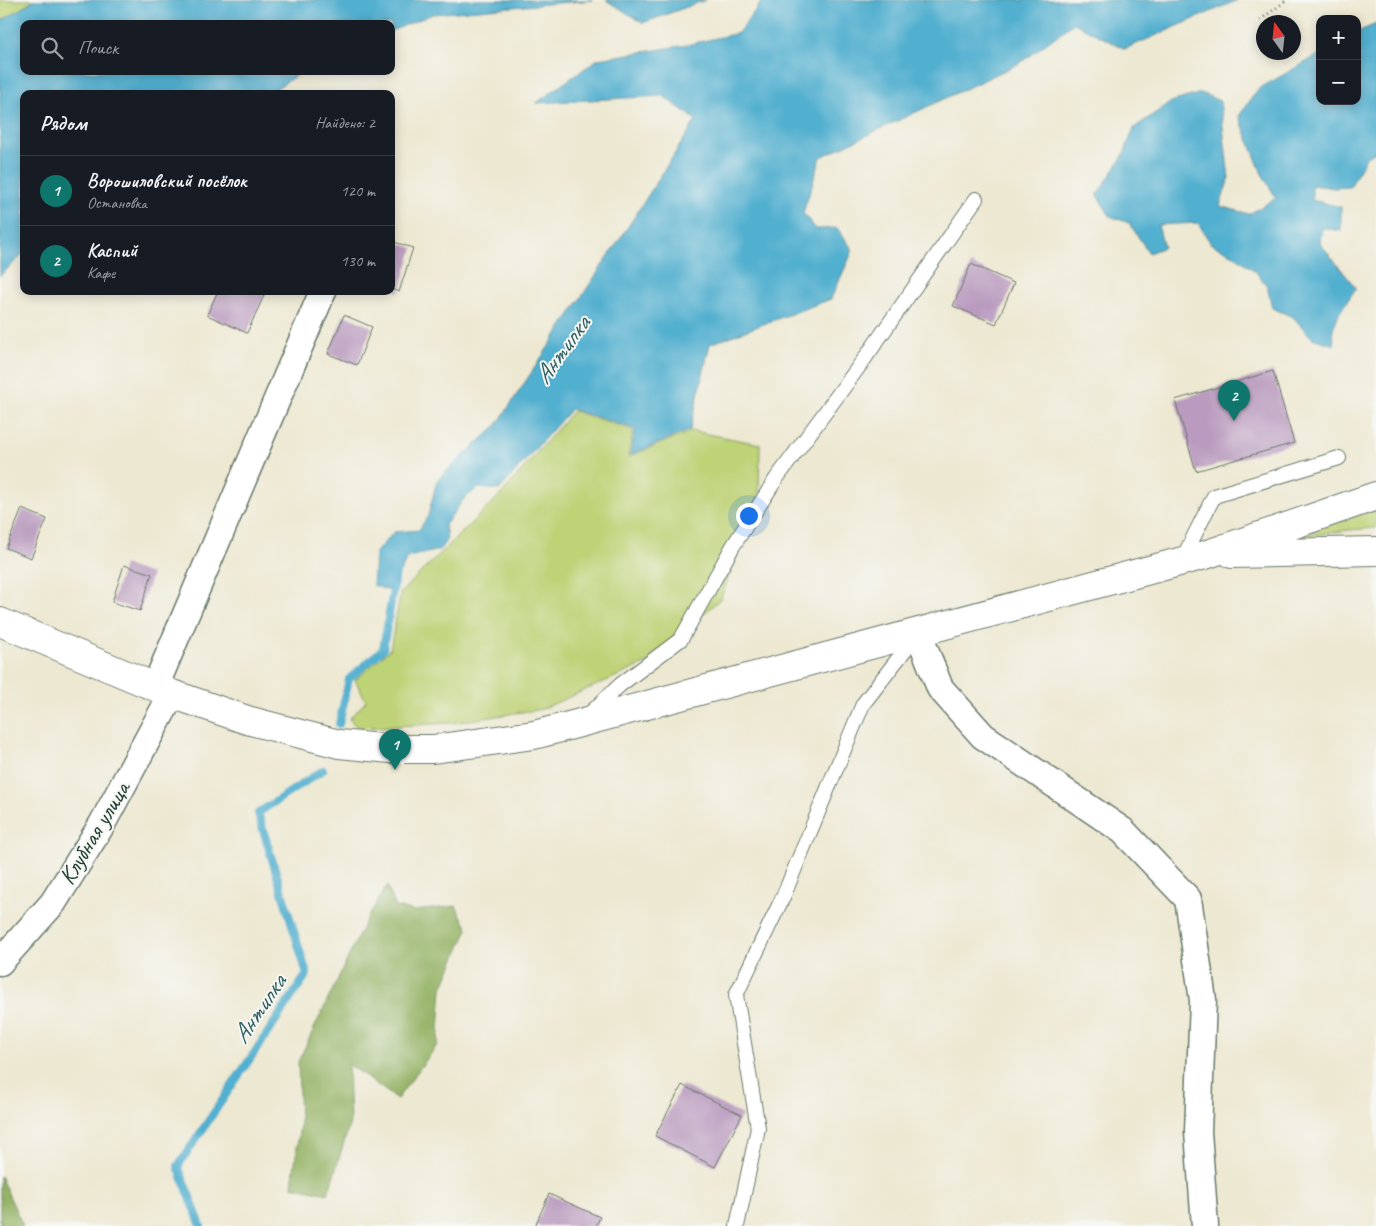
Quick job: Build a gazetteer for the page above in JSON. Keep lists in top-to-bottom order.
{
  "streets": {
    "street": ["Клубная улица"]
  },
  "water": ["Антипка"],
  "north": "top",
  "page": {
    "map_buttons": ["+", "−"],
    "search": "Поиск",
    "heading": ["Рядом", "Найдено: 2"],
    "list": [
      {
        "mark": "1",
        "name": "Ворошиловский посёлок",
        "note": "Остановка",
        "value": "120 m"
      },
      {
        "mark": "2",
        "name": "Каспий",
        "note": "Кафе",
        "value": "130 m"
      }
    ],
    "pins": ["2", "1"]
  }
}
